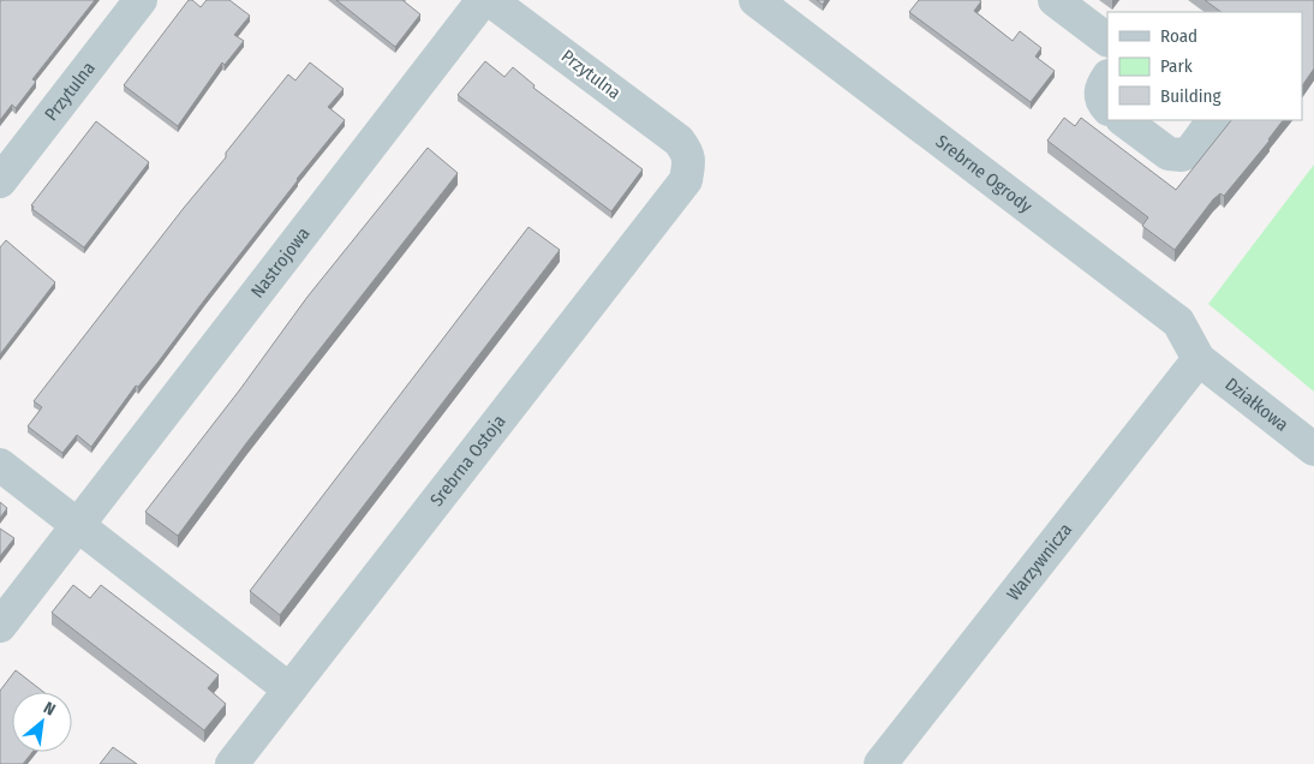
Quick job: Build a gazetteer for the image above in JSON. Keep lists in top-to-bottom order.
{
  "streets": {
    "street": [
      "Przytulna",
      "Srebrne Ogrody",
      "Nastrojowa",
      "Działkowa",
      "Srebrna Ostoja",
      "Warzywnicza"
    ]
  },
  "crossings": [
    ["Przytulna", "Srebrna Ostoja"],
    ["Srebrne Ogrody", "Działkowa"],
    ["Srebrne Ogrody", "Warzywnicza"],
    ["Działkowa", "Warzywnicza"]
  ],
  "legend": ["Road", "Park", "Building"],
  "north": "top right"
}
